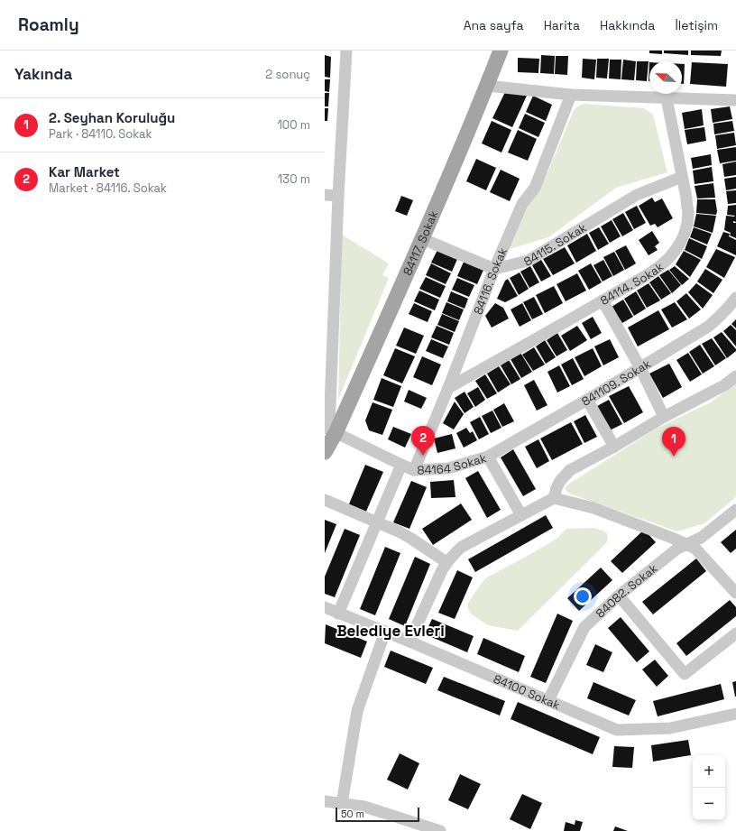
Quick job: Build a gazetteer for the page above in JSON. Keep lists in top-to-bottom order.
{
  "streets": {
    "main road": ["84117. Sokak"],
    "street": [
      "84115. Sokak",
      "84116. Sokak",
      "84114. Sokak",
      "841109. Sokak",
      "84164 Sokak",
      "84082. Sokak",
      "84100 Sokak"
    ]
  },
  "crossings": [
    ["84117. Sokak", "84164 Sokak"],
    ["84115. Sokak", "84116. Sokak"],
    ["84115. Sokak", "84114. Sokak"],
    ["84116. Sokak", "84114. Sokak"],
    ["84116. Sokak", "84164 Sokak"],
    ["841109. Sokak", "84164 Sokak"],
    ["84082. Sokak", "84100 Sokak"]
  ],
  "districts": ["Belediye Evleri"],
  "scale_bar": "50 m",
  "north": "top left",
  "page": {
    "header": "Roamly",
    "nav": [
      "Ana sayfa",
      "Harita",
      "Hakkında",
      "İletişim"
    ],
    "heading": ["Yakında", "2 sonuç"],
    "list": [
      {
        "mark": "1",
        "name": "2. Seyhan Koruluğu",
        "note": "Park · 84110. Sokak",
        "value": "100 m"
      },
      {
        "mark": "2",
        "name": "Kar Market",
        "note": "Market · 84116. Sokak",
        "value": "130 m"
      }
    ],
    "pins": ["2", "1"],
    "map_buttons": ["+", "−"],
    "scale": "50 m"
  }
}
